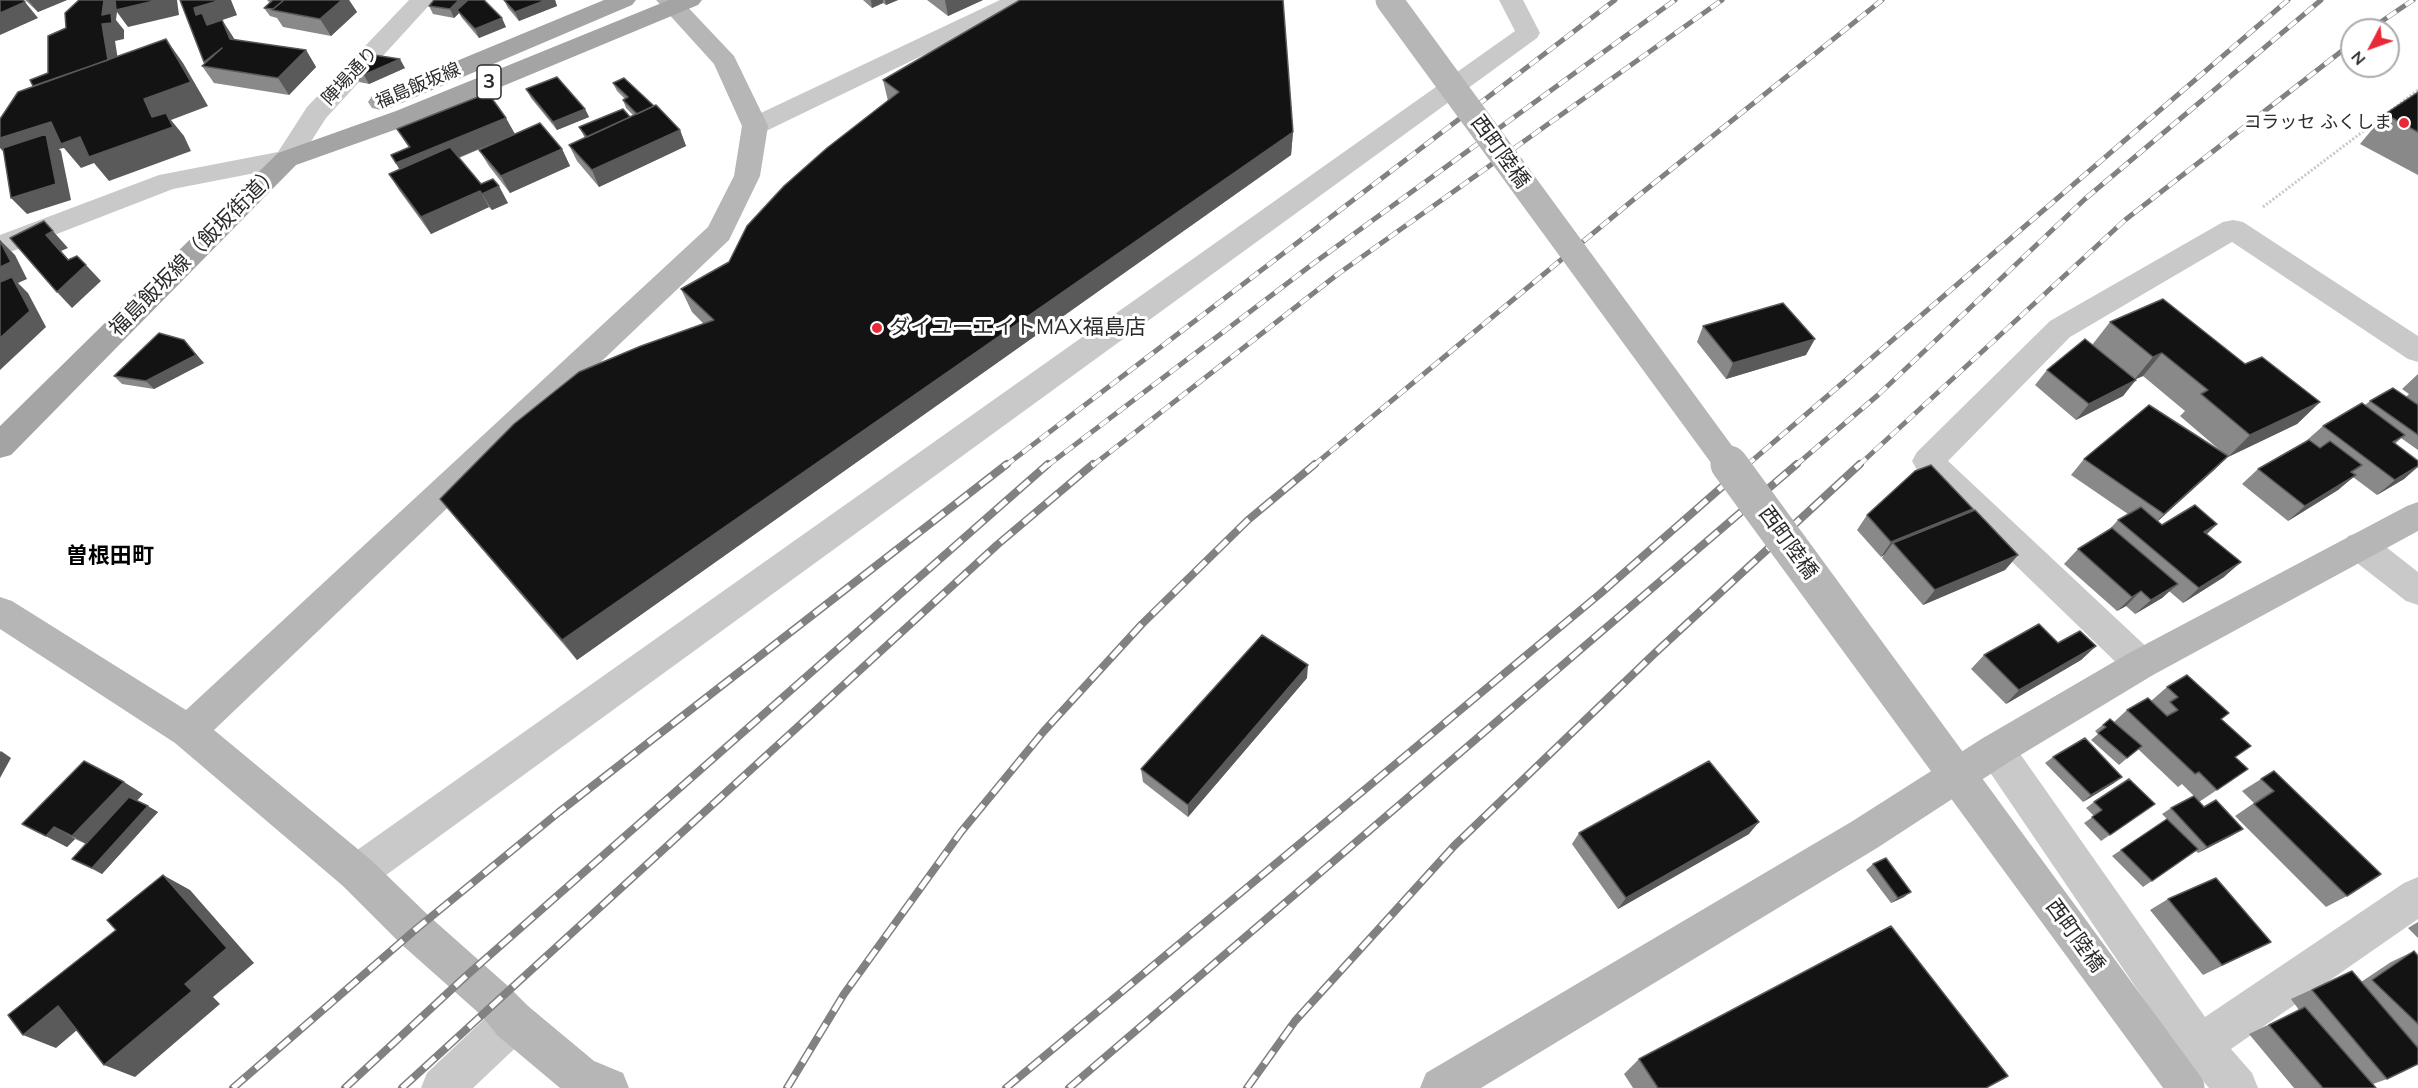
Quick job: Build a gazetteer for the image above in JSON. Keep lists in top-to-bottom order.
{
  "streets": {
    "main road": ["3", "福島飯坂線", "福島飯坂線（飯坂街道）"],
    "street": ["陣場通り", "西町陸橋"]
  },
  "crossings": [
    ["陣場通り", "福島飯坂線"],
    ["陣場通り", "福島飯坂線（飯坂街道）"],
    ["福島飯坂線", "福島飯坂線（飯坂街道）"]
  ],
  "districts": ["曽根田町"],
  "places": ["コラッセ ふくしま", "ダイユーエイトMAX福島店"],
  "north": "bottom left"
}
